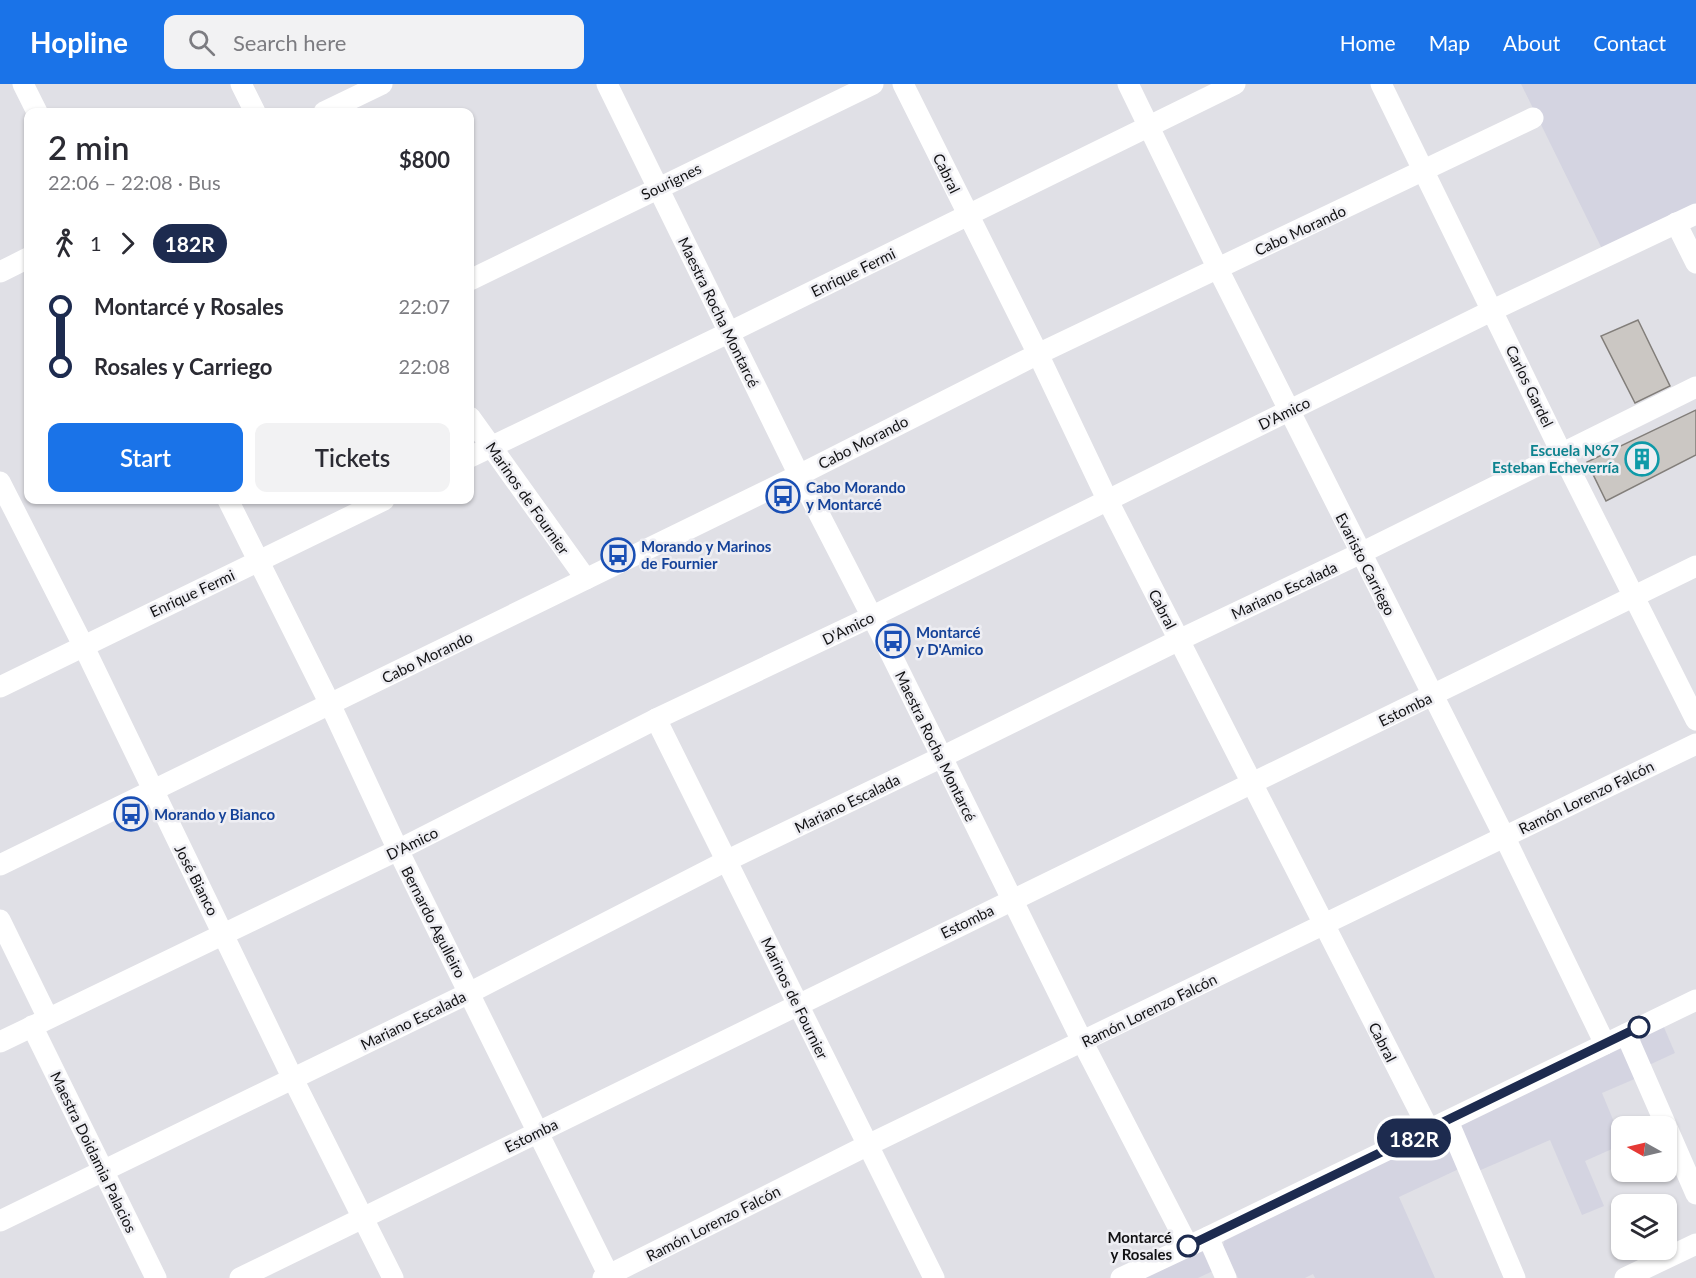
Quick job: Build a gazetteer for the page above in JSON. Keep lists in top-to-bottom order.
{
  "streets": {
    "street": [
      "Cabral",
      "Sourignes",
      "Cabo Morando",
      "Enrique Fermi",
      "Maestra Rocha Montarcé",
      "Carlos Gardel",
      "D'Amico",
      "Marinos de Fournier",
      "Evaristo Carriego",
      "Mariano Escalada",
      "Estomba",
      "Ramón Lorenzo Falcón",
      "José Bianco",
      "Bernardo Agulleiro",
      "Maestra Doidamia Palacios"
    ]
  },
  "crossings": [
    ["Cabral", "Cabo Morando"],
    ["Cabral", "Enrique Fermi"],
    ["Cabral", "D'Amico"],
    ["Cabral", "Mariano Escalada"],
    ["Cabral", "Estomba"],
    ["Cabral", "Ramón Lorenzo Falcón"],
    ["Sourignes", "Maestra Rocha Montarcé"],
    ["Cabo Morando", "Maestra Rocha Montarcé"],
    ["Cabo Morando", "Carlos Gardel"],
    ["Cabo Morando", "Marinos de Fournier"],
    ["Cabo Morando", "Evaristo Carriego"],
    ["Cabo Morando", "José Bianco"],
    ["Cabo Morando", "Bernardo Agulleiro"],
    ["Enrique Fermi", "Maestra Rocha Montarcé"],
    ["Enrique Fermi", "Marinos de Fournier"],
    ["Enrique Fermi", "Evaristo Carriego"],
    ["Enrique Fermi", "José Bianco"],
    ["Enrique Fermi", "Bernardo Agulleiro"],
    ["Maestra Rocha Montarcé", "D'Amico"],
    ["Maestra Rocha Montarcé", "Mariano Escalada"],
    ["Maestra Rocha Montarcé", "Estomba"],
    ["Maestra Rocha Montarcé", "Ramón Lorenzo Falcón"],
    ["Carlos Gardel", "D'Amico"],
    ["Carlos Gardel", "Mariano Escalada"],
    ["Carlos Gardel", "Estomba"],
    ["D'Amico", "Marinos de Fournier"],
    ["D'Amico", "Evaristo Carriego"],
    ["D'Amico", "José Bianco"],
    ["D'Amico", "Bernardo Agulleiro"],
    ["D'Amico", "Maestra Doidamia Palacios"],
    ["Marinos de Fournier", "Mariano Escalada"],
    ["Marinos de Fournier", "Estomba"],
    ["Marinos de Fournier", "Ramón Lorenzo Falcón"],
    ["Evaristo Carriego", "Mariano Escalada"],
    ["Evaristo Carriego", "Estomba"],
    ["Evaristo Carriego", "Ramón Lorenzo Falcón"],
    ["Mariano Escalada", "José Bianco"],
    ["Mariano Escalada", "Bernardo Agulleiro"],
    ["Mariano Escalada", "Maestra Doidamia Palacios"],
    ["Estomba", "José Bianco"],
    ["Estomba", "Bernardo Agulleiro"],
    ["Ramón Lorenzo Falcón", "Bernardo Agulleiro"]
  ],
  "places": {
    "building": ["Escuela N°67 Esteban Echeverría"],
    "bus stop": [
      "Cabo Morando y Montarcé",
      "Morando y Marinos de Fournier",
      "Montarcé y D'Amico",
      "Morando y Bianco"
    ],
    "other": ["Montarcé y Rosales"]
  },
  "lines": ["bus line 182R"],
  "north": "left",
  "page": {
    "header": "Hopline",
    "search": "Search here",
    "nav": [
      "Home",
      "Map",
      "About",
      "Contact"
    ],
    "on_map": "182R",
    "heading": ["2 min", "22:06 – 22:08 · Bus", "$800"],
    "legs": ["1", "182R"],
    "list": [
      {
        "name": "Montarcé y Rosales",
        "value": "22:07"
      },
      {
        "name": "Rosales y Carriego",
        "value": "22:08"
      }
    ],
    "buttons": ["Start", "Tickets"]
  }
}
